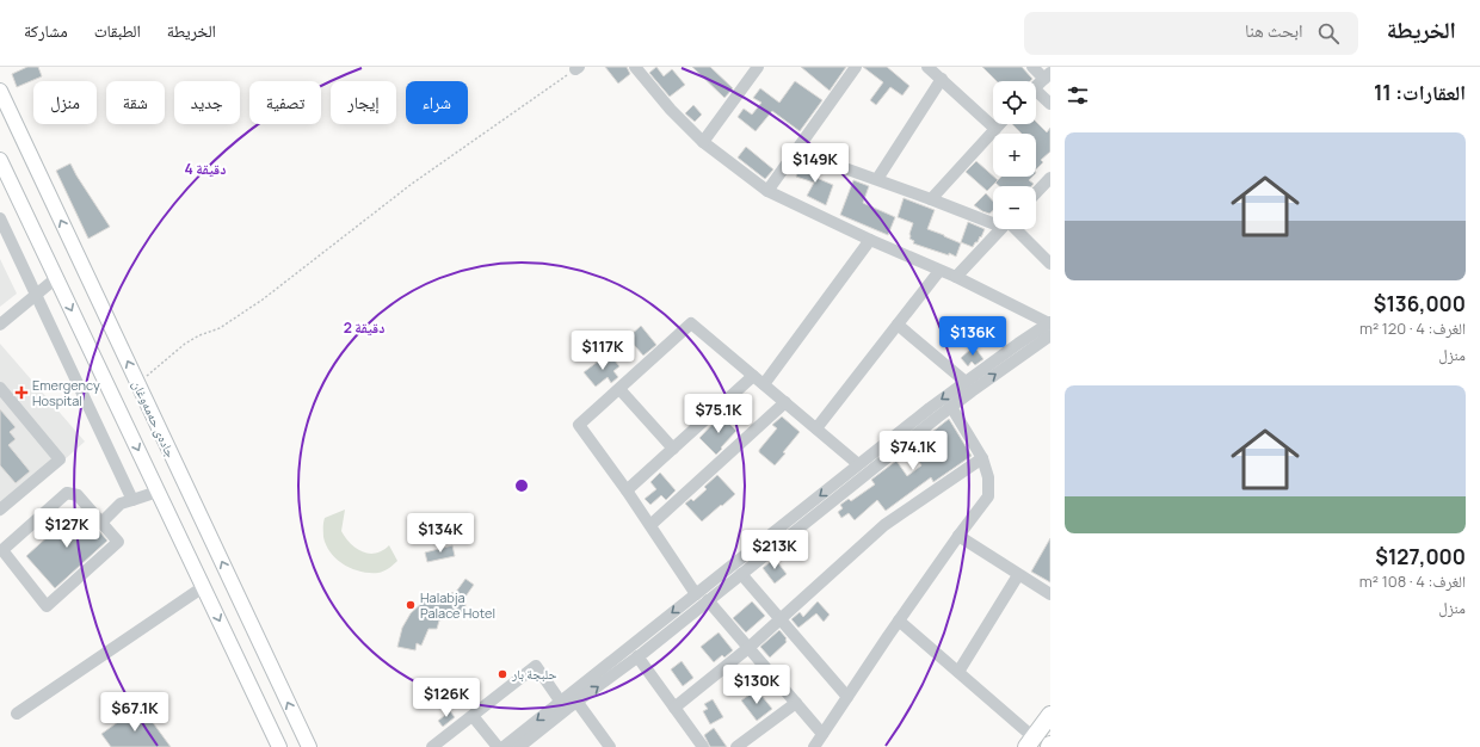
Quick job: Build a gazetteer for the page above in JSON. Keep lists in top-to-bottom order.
{
  "streets": {
    "main road": ["جادەی حەمەوغان"]
  },
  "places": {
    "health": ["Emergency Hospital"],
    "other": ["Halabja Palace Hotel", "حلبجة بار"]
  },
  "page": {
    "header": "الخريطة",
    "search": "ابحث هنا",
    "nav": ["الخريطة", "الطبقات", "مشاركة"],
    "heading": "العقارات: 11",
    "map_buttons": ["+", "−"],
    "chip": [
      "شراء",
      "إيجار",
      "تصفية",
      "جديد",
      "شقة",
      "منزل"
    ],
    "list": [
      {
        "name": "$136,000",
        "note": "الغرف: 4 · 120 m² · منزل"
      },
      {
        "name": "$127,000",
        "note": "الغرف: 4 · 108 m² · منزل"
      }
    ],
    "price": [
      "$149K",
      "$136K",
      "$117K",
      "$75.1K",
      "$74.1K",
      "$127K",
      "$134K",
      "$213K",
      "$130K",
      "$126K",
      "$67.1K"
    ]
  },
  "rings": ["4 دقيقة", "2 دقيقة"]
}
